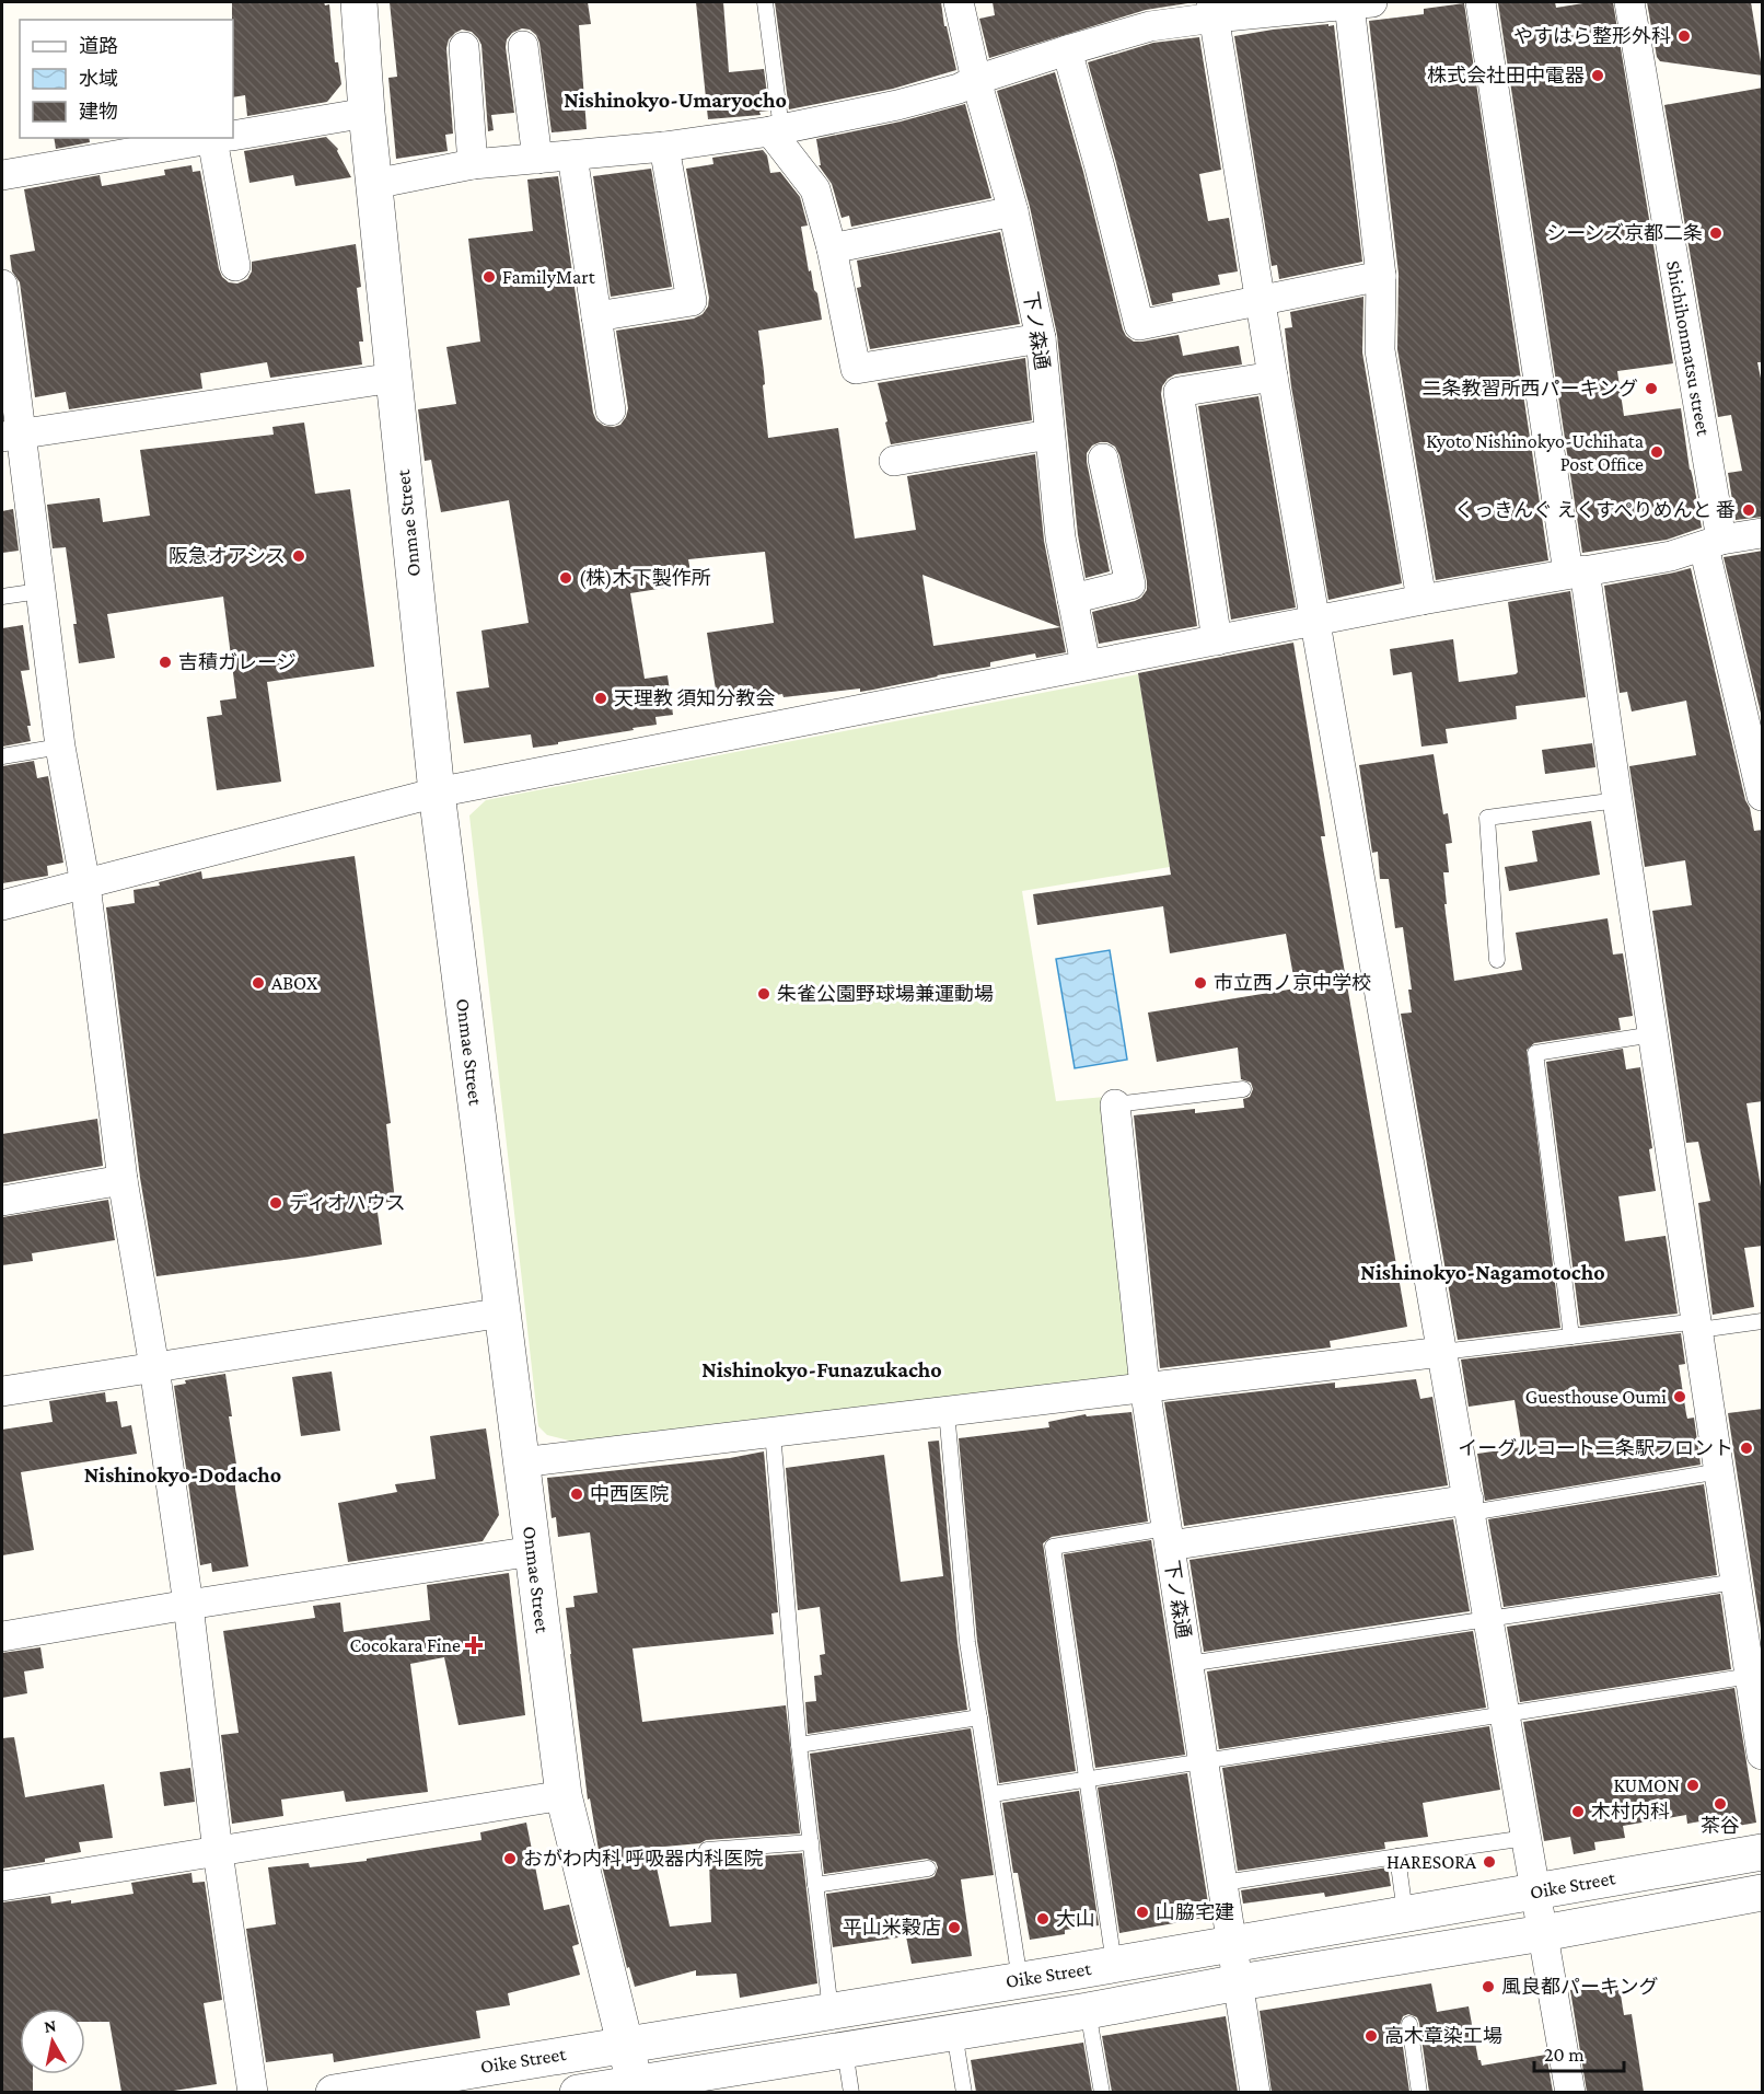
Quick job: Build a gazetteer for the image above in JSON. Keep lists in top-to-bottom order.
{
  "streets": {
    "street": [
      "下ノ森通",
      "Shichihonmatsu street",
      "Onmae Street",
      "Oike Street"
    ]
  },
  "crossings": [
    ["下ノ森通", "Oike Street"],
    ["Onmae Street", "Oike Street"]
  ],
  "districts": [
    "Nishinokyo-Umaryocho",
    "Nishinokyo-Nagamotocho",
    "Nishinokyo-Funazukacho",
    "Nishinokyo-Dodacho"
  ],
  "places": {
    "other": [
      "やすはら整形外科",
      "株式会社田中電器",
      "シーンズ京都二条",
      "FamilyMart",
      "二条教習所西パーキング",
      "Kyoto Nishinokyo-Uchihata Post Office",
      "くっきんぐ えくすぺりめんと 番",
      "阪急オアシス",
      "(株)木下製作所",
      "吉積ガレージ",
      "天理教 須知分教会",
      "ABOX",
      "市立西ノ京中学校",
      "朱雀公園野球場兼運動場",
      "ディオハウス",
      "Guesthouse Oumi",
      "イーグルコート二条駅フロント",
      "中西医院",
      "KUMON",
      "茶谷",
      "木村内科",
      "おがわ内科 呼吸器内科医院",
      "HARESORA",
      "山脇宅建",
      "大山",
      "平山米穀店",
      "風良都パーキング",
      "高木章染工場"
    ],
    "health": ["Cocokara Fine"]
  },
  "legend": ["道路", "水域", "建物"],
  "scale_bar": "20 m",
  "north": "top"
}
